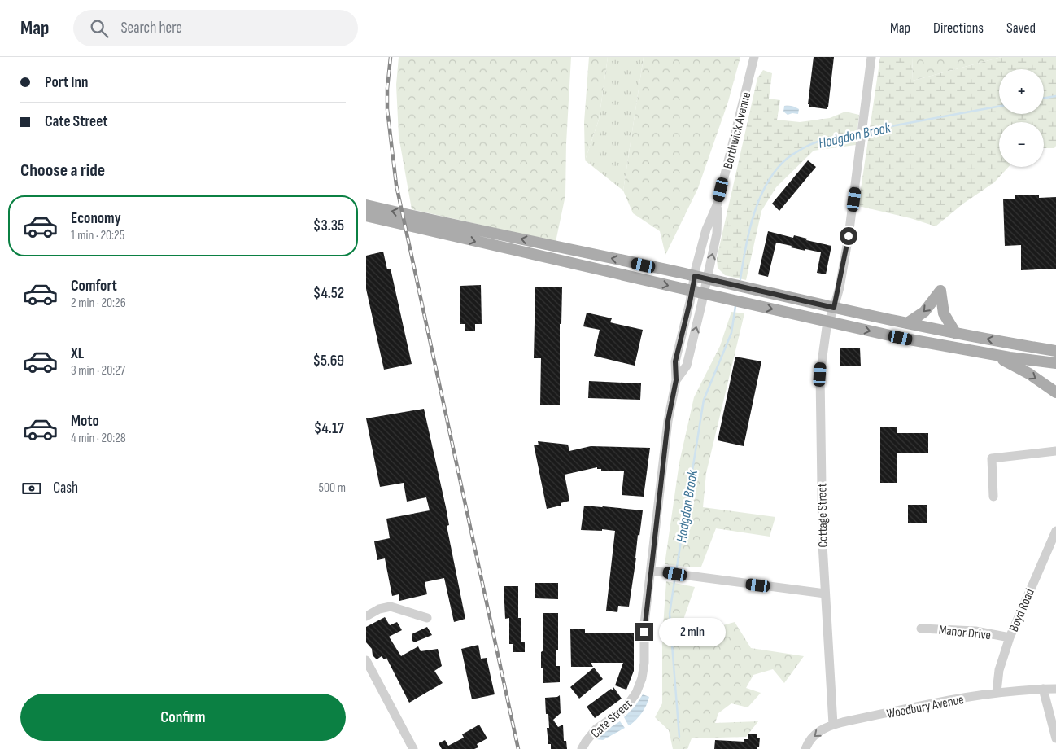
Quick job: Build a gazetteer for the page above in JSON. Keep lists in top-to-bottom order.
{
  "streets": {
    "street": [
      "Borthwick Avenue",
      "Cottage Street",
      "Boyd Road",
      "Manor Drive",
      "Woodbury Avenue",
      "Cate Street"
    ]
  },
  "crossings": [
    ["Borthwick Avenue", "Cate Street"],
    ["Cottage Street", "Woodbury Avenue"],
    ["Boyd Road", "Manor Drive"],
    ["Boyd Road", "Woodbury Avenue"]
  ],
  "water": ["Hodgdon Brook"],
  "page": {
    "header": "Map",
    "search": "Search here",
    "nav": ["Map", "Directions", "Saved"],
    "banner": ["Port Inn", "Cate Street"],
    "map_buttons": ["+", "−"],
    "heading": "Choose a ride",
    "list": [
      {
        "name": "Economy",
        "note": "1 min · 20:25",
        "value": "$3.35"
      },
      {
        "name": "Comfort",
        "note": "2 min · 20:26",
        "value": "$4.52"
      },
      {
        "name": "XL",
        "note": "3 min · 20:27",
        "value": "$5.69"
      },
      {
        "name": "Moto",
        "note": "4 min · 20:28",
        "value": "$4.17"
      }
    ],
    "pay": ["Cash", "500 m"],
    "bubble": "2 min",
    "buttons": "Confirm"
  }
}
